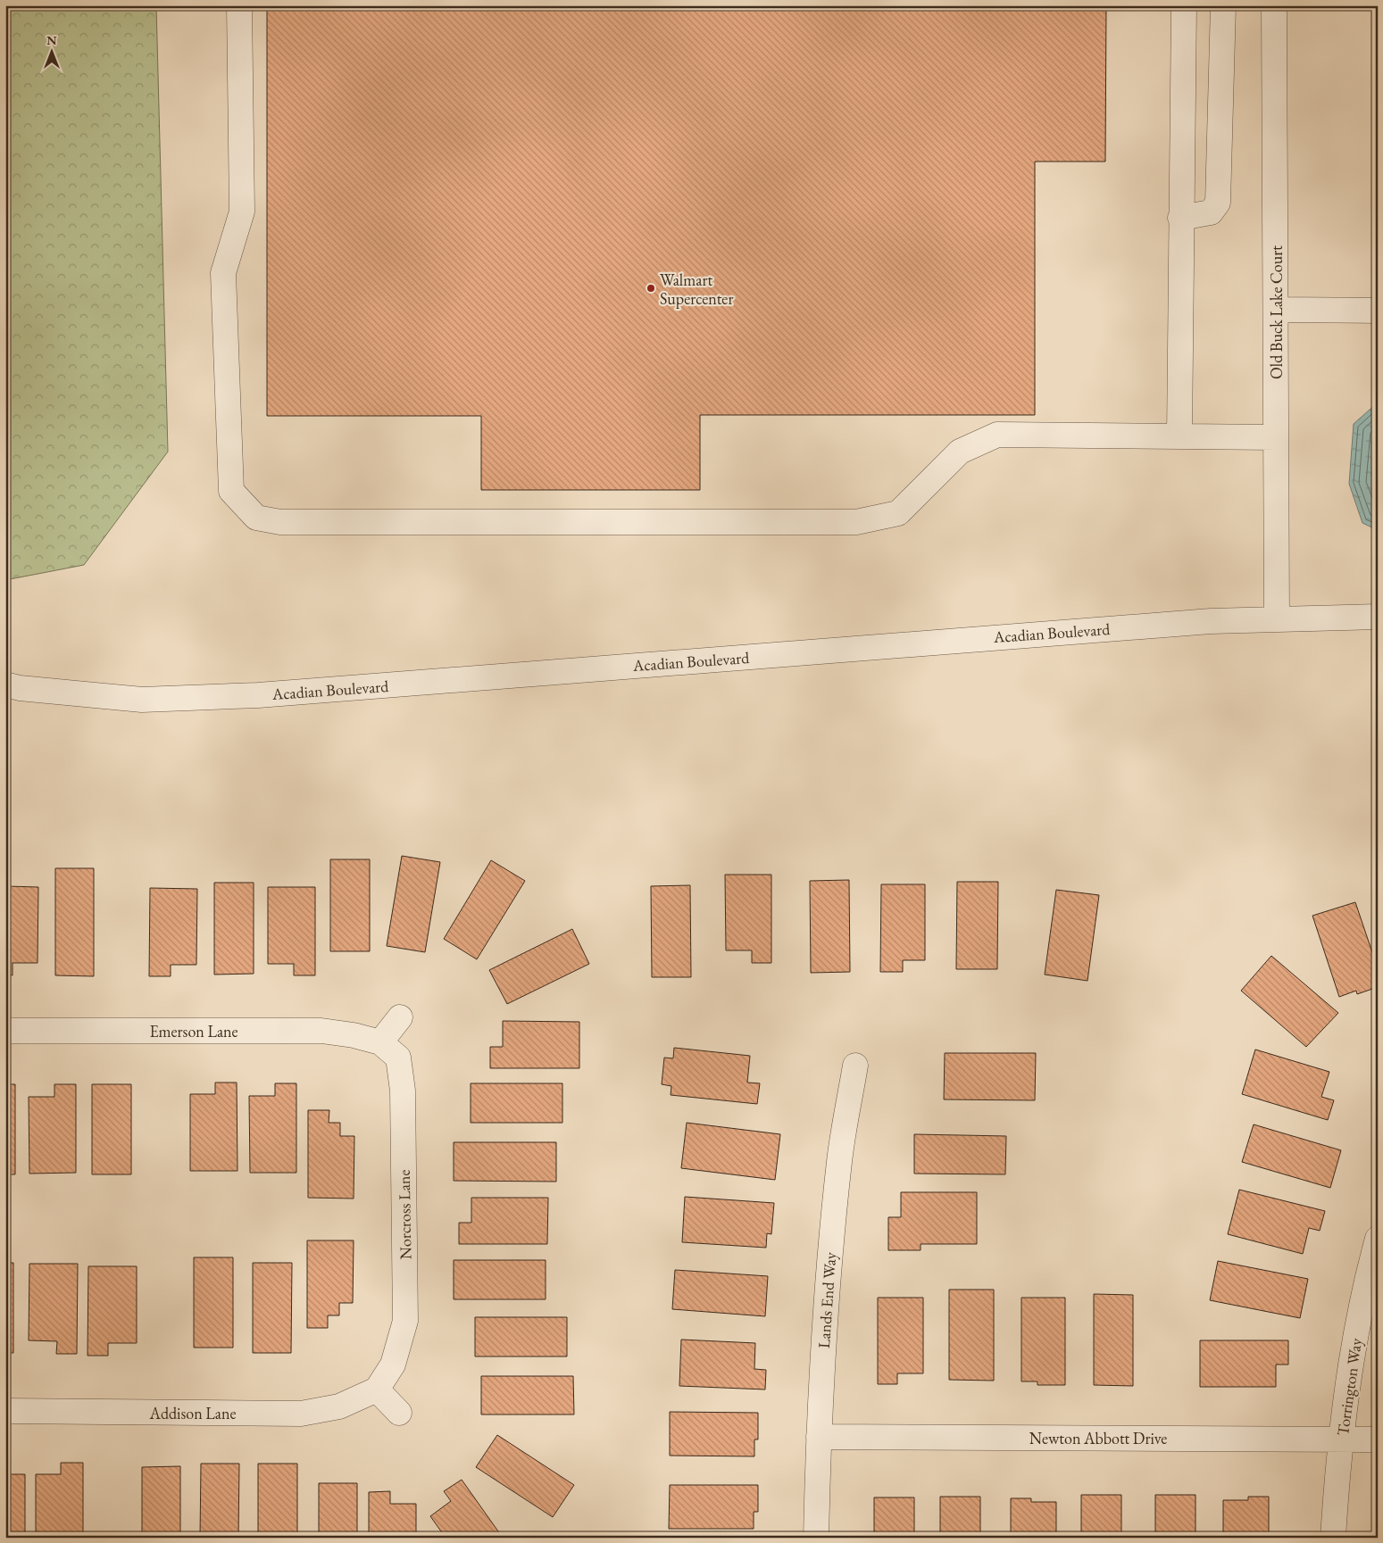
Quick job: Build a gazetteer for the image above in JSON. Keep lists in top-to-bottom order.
{
  "streets": {
    "street": [
      "Old Buck Lake Court",
      "Acadian Boulevard",
      "Emerson Lane",
      "Norcross Lane",
      "Lands End Way",
      "Torrington Way",
      "Addison Lane",
      "Newton Abbott Drive"
    ]
  },
  "crossings": [
    ["Old Buck Lake Court", "Acadian Boulevard"],
    ["Emerson Lane", "Norcross Lane"],
    ["Norcross Lane", "Addison Lane"],
    ["Lands End Way", "Newton Abbott Drive"],
    ["Torrington Way", "Newton Abbott Drive"]
  ],
  "places": ["Walmart Supercenter"],
  "north": "top"
}
